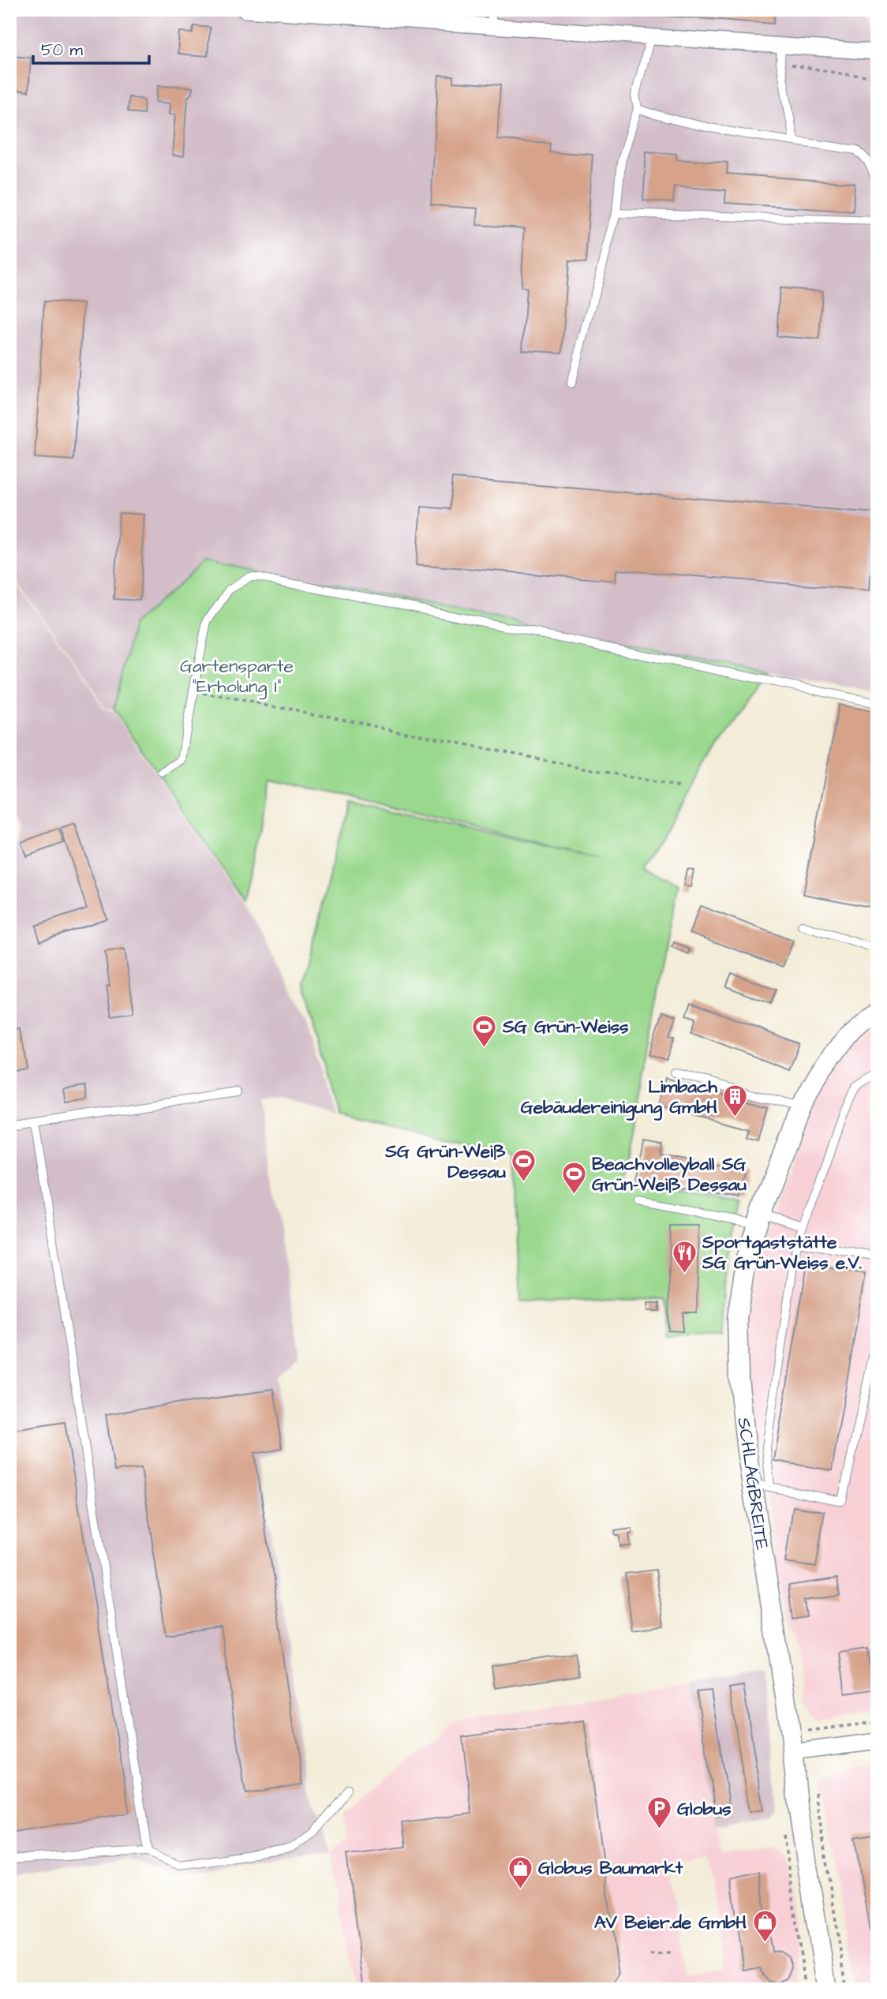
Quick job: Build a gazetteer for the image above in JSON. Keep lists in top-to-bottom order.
{
  "streets": {
    "street": ["SCHLAGBREITE"]
  },
  "parks": ["Gartensparte \"Erholung I\""],
  "places": {
    "sports": ["SG Grün-Weiss", "SG Grün-Weiß Dessau", "Beachvolleyball SG Grün-Weiß Dessau"],
    "building": ["Limbach Gebäudereinigung GmbH"],
    "restaurant": ["Sportgaststätte SG Grün-Weiss e.V."],
    "parking": ["Globus"],
    "shop": ["Globus Baumarkt", "AV Beier.de GmbH"]
  },
  "scale_bar": "50 m"
}
